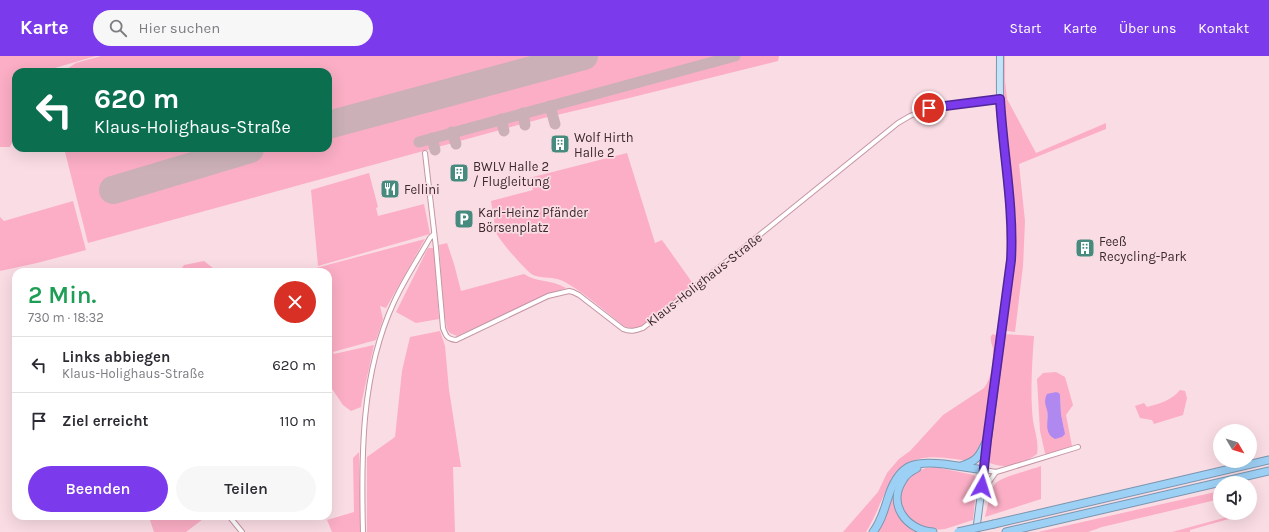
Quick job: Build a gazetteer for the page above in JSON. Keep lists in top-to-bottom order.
{
  "streets": {
    "street": ["Klaus-Holighaus-Straße"]
  },
  "places": {
    "building": ["Wolf Hirth Halle 2", "BWLV Halle 2 / Flugleitung", "Feeß Recycling-Park"],
    "restaurant": ["Fellini"],
    "parking": ["Karl-Heinz Pfänder Börsenplatz"]
  },
  "north": "bottom right",
  "page": {
    "header": "Karte",
    "search": "Hier suchen",
    "nav": [
      "Start",
      "Karte",
      "Über uns",
      "Kontakt"
    ],
    "turn": ["620 m", "Klaus-Holighaus-Straße"],
    "heading": ["2 Min.", "730 m · 18:32"],
    "list": [
      {
        "name": "Links abbiegen",
        "note": "Klaus-Holighaus-Straße",
        "value": "620 m"
      },
      {
        "name": "Ziel erreicht",
        "value": "110 m"
      }
    ],
    "buttons": ["Beenden", "Teilen"]
  }
}
